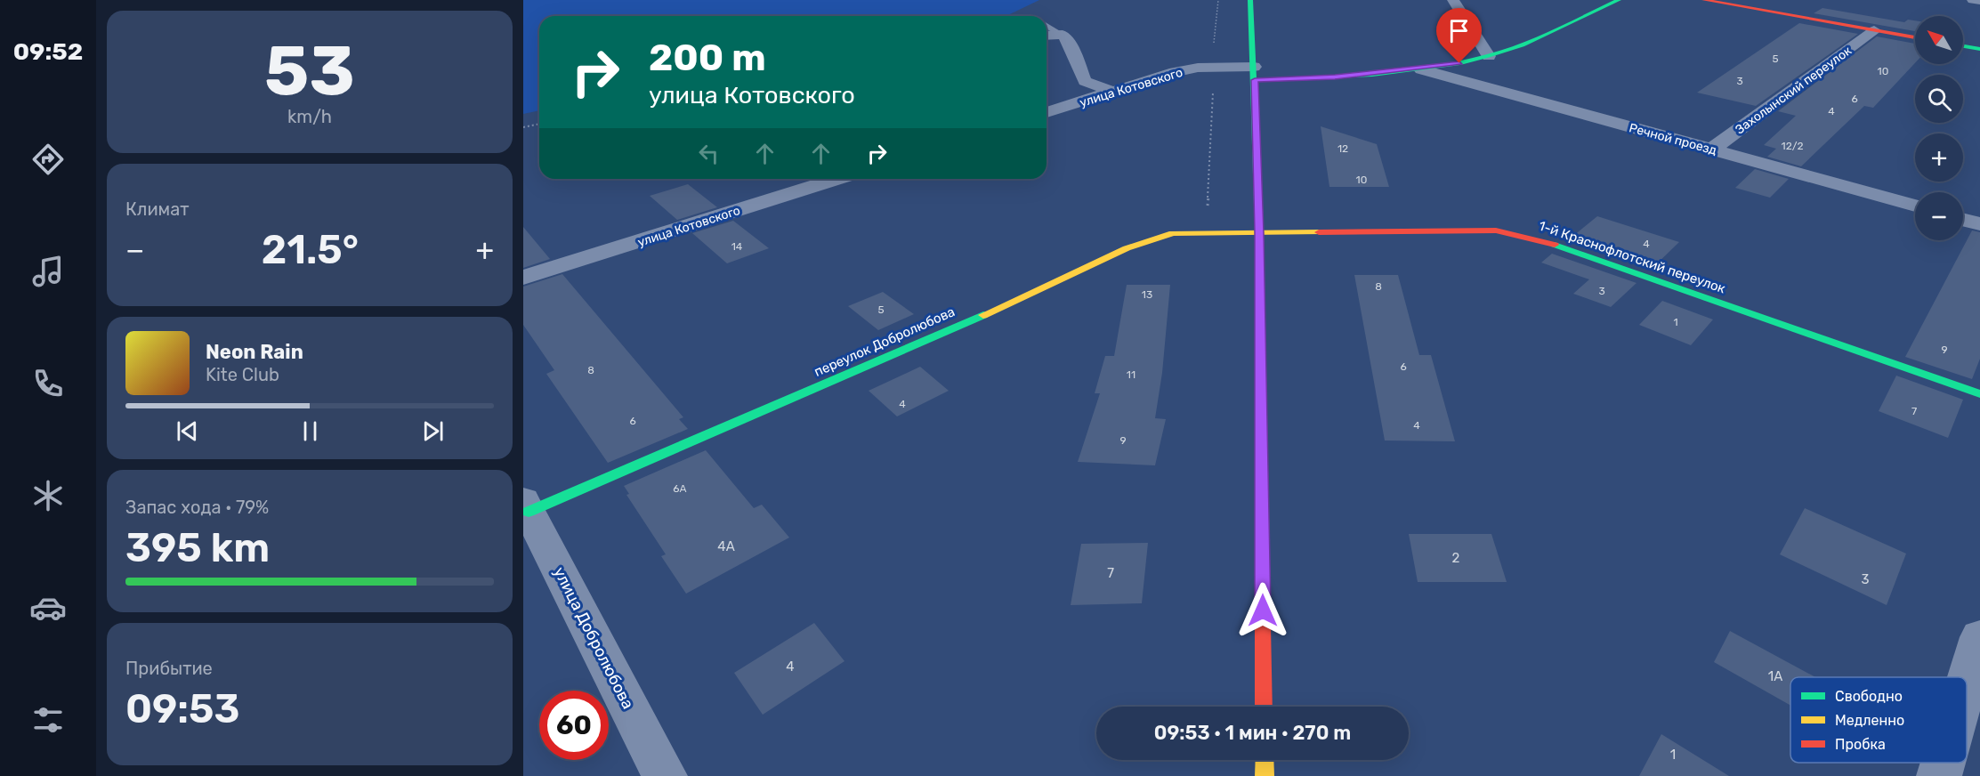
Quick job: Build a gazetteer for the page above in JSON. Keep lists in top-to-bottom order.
{
  "streets": {
    "street": [
      "улица Котовского",
      "Захолынский переулок",
      "Речной проезд",
      "1-й Краснофлотский переулок",
      "переулок Добролюбова",
      "улица Добролюбова"
    ]
  },
  "crossings": [
    ["улица Котовского", "Речной проезд"],
    ["Захолынский переулок", "Речной проезд"],
    ["1-й Краснофлотский переулок", "переулок Добролюбова"],
    ["переулок Добролюбова", "улица Добролюбова"]
  ],
  "house_numbers": [
    "5",
    "10",
    "3",
    "6",
    "4",
    "12/2",
    "12",
    "10",
    "4",
    "14",
    "8",
    "3",
    "13",
    "5",
    "1",
    "9",
    "6",
    "8",
    "11",
    "4",
    "7",
    "6",
    "4",
    "9",
    "6А",
    "4А",
    "2",
    "7",
    "3",
    "4",
    "1А",
    "1"
  ],
  "legend": ["Свободно", "Медленно", "Пробка"],
  "north": "top left",
  "page": {
    "tabs": "09:52",
    "tile": [
      ["53", "km/h"],
      "Климат",
      ["Запас хода · 79%", "395 km"],
      ["Прибытие", "09:53"]
    ],
    "map_buttons": ["+", "−"],
    "turn": ["200 m", "улица Котовского"],
    "heat": ["−", "21.5°", "+"],
    "song": ["Neon Rain", "Kite Club"],
    "limit": "60",
    "trip": "09:53 · 1 мин · 270 m"
  }
}
